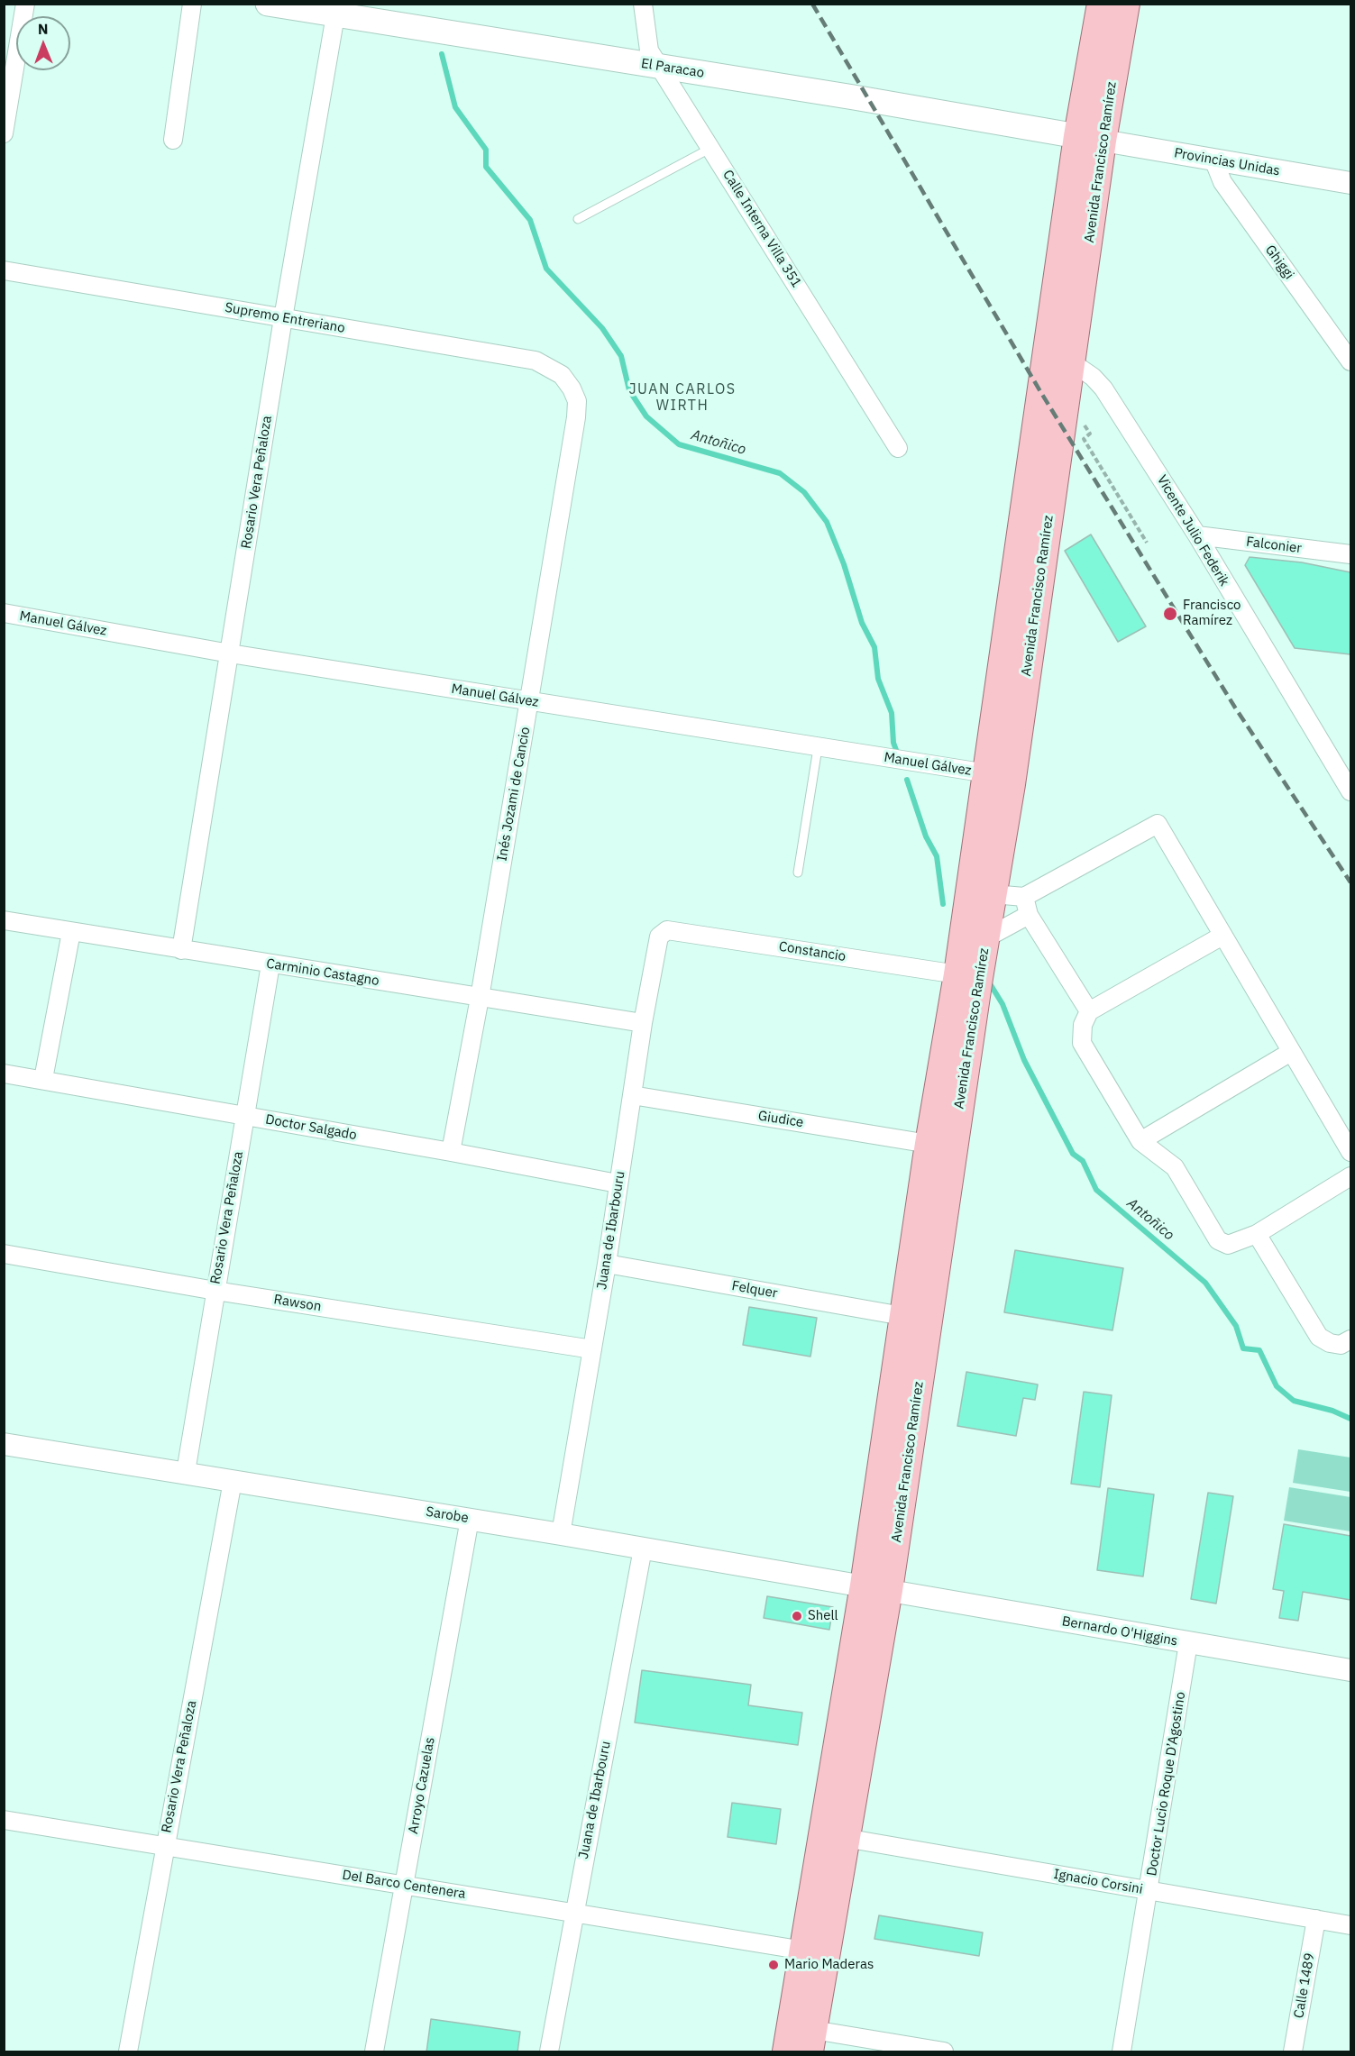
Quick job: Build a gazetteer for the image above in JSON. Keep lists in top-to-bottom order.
{
  "streets": {
    "main road": ["El Paracao", "Avenida Francisco Ramírez"],
    "street": [
      "Provincias Unidas",
      "Calle Interna Villa 351",
      "Ghiggi",
      "Supremo Entreriano",
      "Rosario Vera Peñaloza",
      "Vicente Julio Federik",
      "Falconier",
      "Manuel Gálvez",
      "Inés Jozami de Cancio",
      "Constancio",
      "Carminio Castagno",
      "Giudice",
      "Doctor Salgado",
      "Juana de Ibarbouru",
      "Felquer",
      "Rawson",
      "Sarobe",
      "Bernardo O'Higgins",
      "Doctor Lucio Roque D’Agostino",
      "Arroyo Cazuelas",
      "Ignacio Corsini",
      "Del Barco Centenera",
      "Calle 1489"
    ]
  },
  "crossings": [
    ["El Paracao", "Avenida Francisco Ramírez"],
    ["El Paracao", "Provincias Unidas"],
    ["El Paracao", "Calle Interna Villa 351"],
    ["El Paracao", "Rosario Vera Peñaloza"],
    ["Avenida Francisco Ramírez", "Provincias Unidas"],
    ["Avenida Francisco Ramírez", "Vicente Julio Federik"],
    ["Avenida Francisco Ramírez", "Manuel Gálvez"],
    ["Avenida Francisco Ramírez", "Constancio"],
    ["Avenida Francisco Ramírez", "Giudice"],
    ["Avenida Francisco Ramírez", "Felquer"],
    ["Avenida Francisco Ramírez", "Sarobe"],
    ["Avenida Francisco Ramírez", "Bernardo O'Higgins"],
    ["Avenida Francisco Ramírez", "Ignacio Corsini"],
    ["Avenida Francisco Ramírez", "Del Barco Centenera"],
    ["Provincias Unidas", "Ghiggi"],
    ["Supremo Entreriano", "Rosario Vera Peñaloza"],
    ["Supremo Entreriano", "Inés Jozami de Cancio"],
    ["Rosario Vera Peñaloza", "Manuel Gálvez"],
    ["Rosario Vera Peñaloza", "Carminio Castagno"],
    ["Rosario Vera Peñaloza", "Doctor Salgado"],
    ["Rosario Vera Peñaloza", "Rawson"],
    ["Rosario Vera Peñaloza", "Sarobe"],
    ["Rosario Vera Peñaloza", "Del Barco Centenera"],
    ["Vicente Julio Federik", "Falconier"],
    ["Manuel Gálvez", "Inés Jozami de Cancio"],
    ["Inés Jozami de Cancio", "Carminio Castagno"],
    ["Inés Jozami de Cancio", "Doctor Salgado"],
    ["Constancio", "Juana de Ibarbouru"],
    ["Carminio Castagno", "Juana de Ibarbouru"],
    ["Giudice", "Juana de Ibarbouru"],
    ["Doctor Salgado", "Juana de Ibarbouru"],
    ["Juana de Ibarbouru", "Felquer"],
    ["Juana de Ibarbouru", "Rawson"],
    ["Juana de Ibarbouru", "Sarobe"],
    ["Juana de Ibarbouru", "Del Barco Centenera"],
    ["Sarobe", "Bernardo O'Higgins"],
    ["Sarobe", "Arroyo Cazuelas"],
    ["Bernardo O'Higgins", "Doctor Lucio Roque D’Agostino"],
    ["Doctor Lucio Roque D’Agostino", "Ignacio Corsini"],
    ["Arroyo Cazuelas", "Del Barco Centenera"],
    ["Ignacio Corsini", "Calle 1489"]
  ],
  "districts": ["JUAN CARLOS WIRTH"],
  "water": ["Antoñico"],
  "places": ["Francisco Ramírez", "Shell", "Mario Maderas"],
  "north": "top"
}
